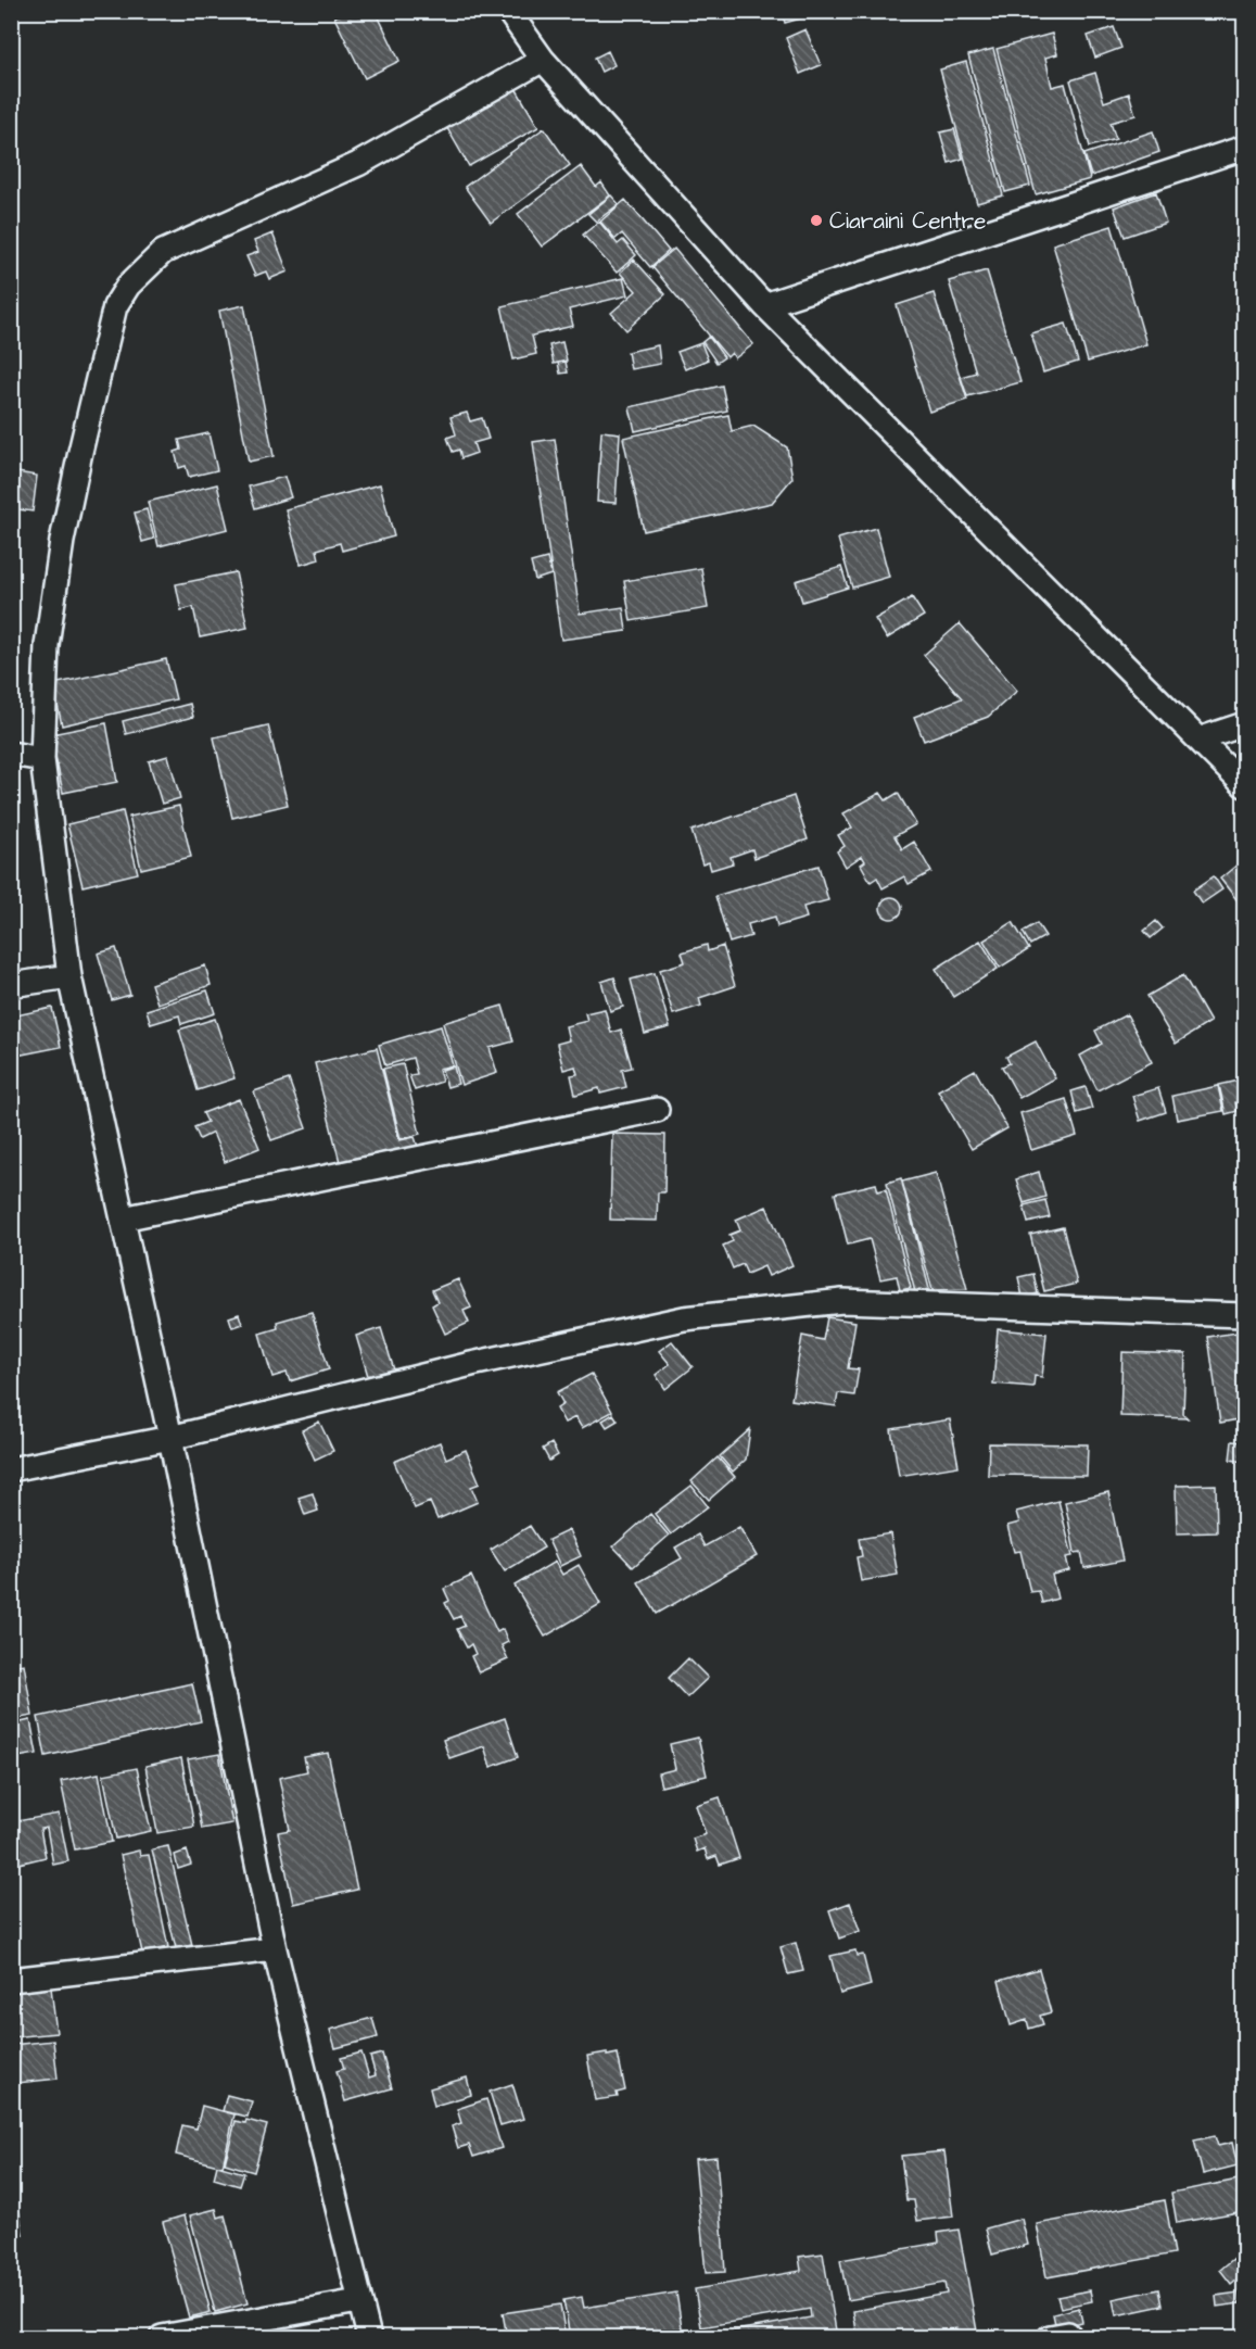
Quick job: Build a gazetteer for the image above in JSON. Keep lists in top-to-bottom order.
{
  "places": ["Ciaraini Centre"]
}
